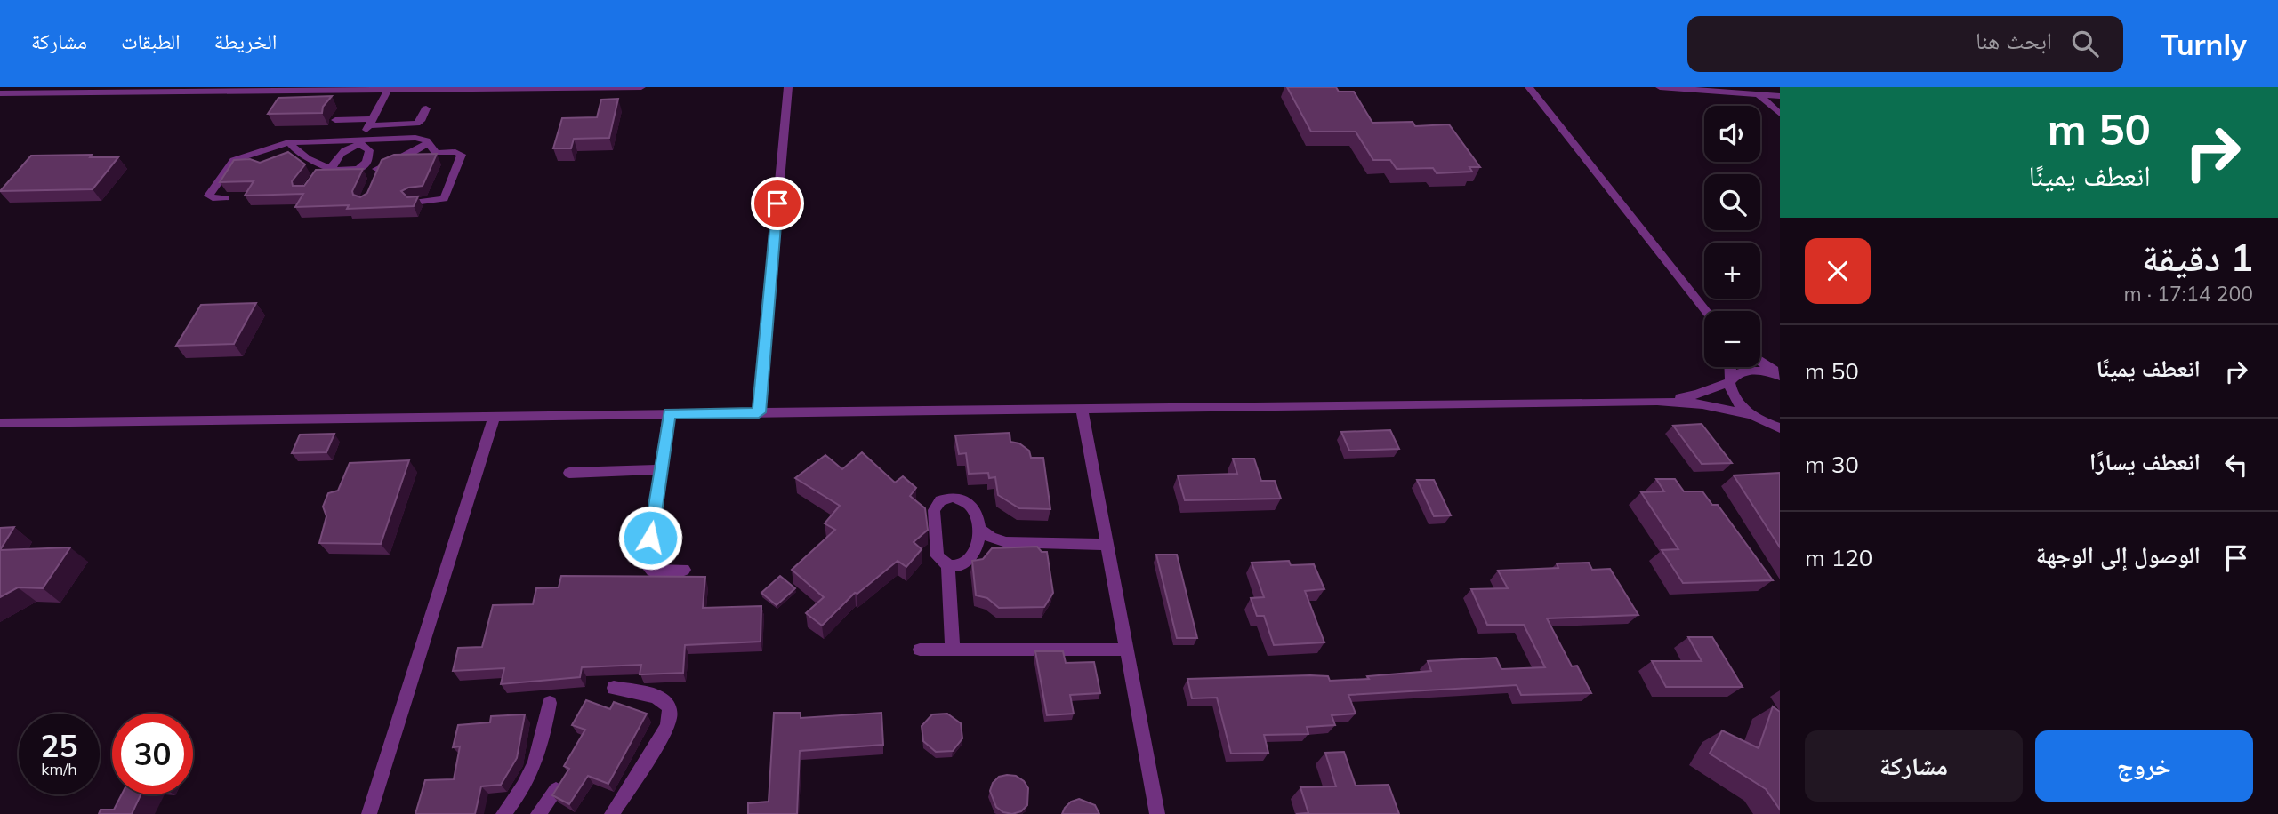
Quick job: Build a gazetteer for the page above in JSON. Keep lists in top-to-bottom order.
{
  "page": {
    "header": "Turnly",
    "search": "ابحث هنا",
    "nav": ["الخريطة", "الطبقات", "مشاركة"],
    "turn": ["50 m", "انعطف يمينًا"],
    "map_buttons": ["+", "−"],
    "heading": ["1 دقيقة", "200 m · 17:14"],
    "list": [
      {
        "name": "انعطف يمينًا",
        "value": "50 m"
      },
      {
        "name": "انعطف يسارًا",
        "value": "30 m"
      },
      {
        "name": "الوصول إلى الوجهة",
        "value": "120 m"
      }
    ],
    "speed": "25 km/h",
    "limit": "30",
    "buttons": ["خروج", "مشاركة"]
  }
}
